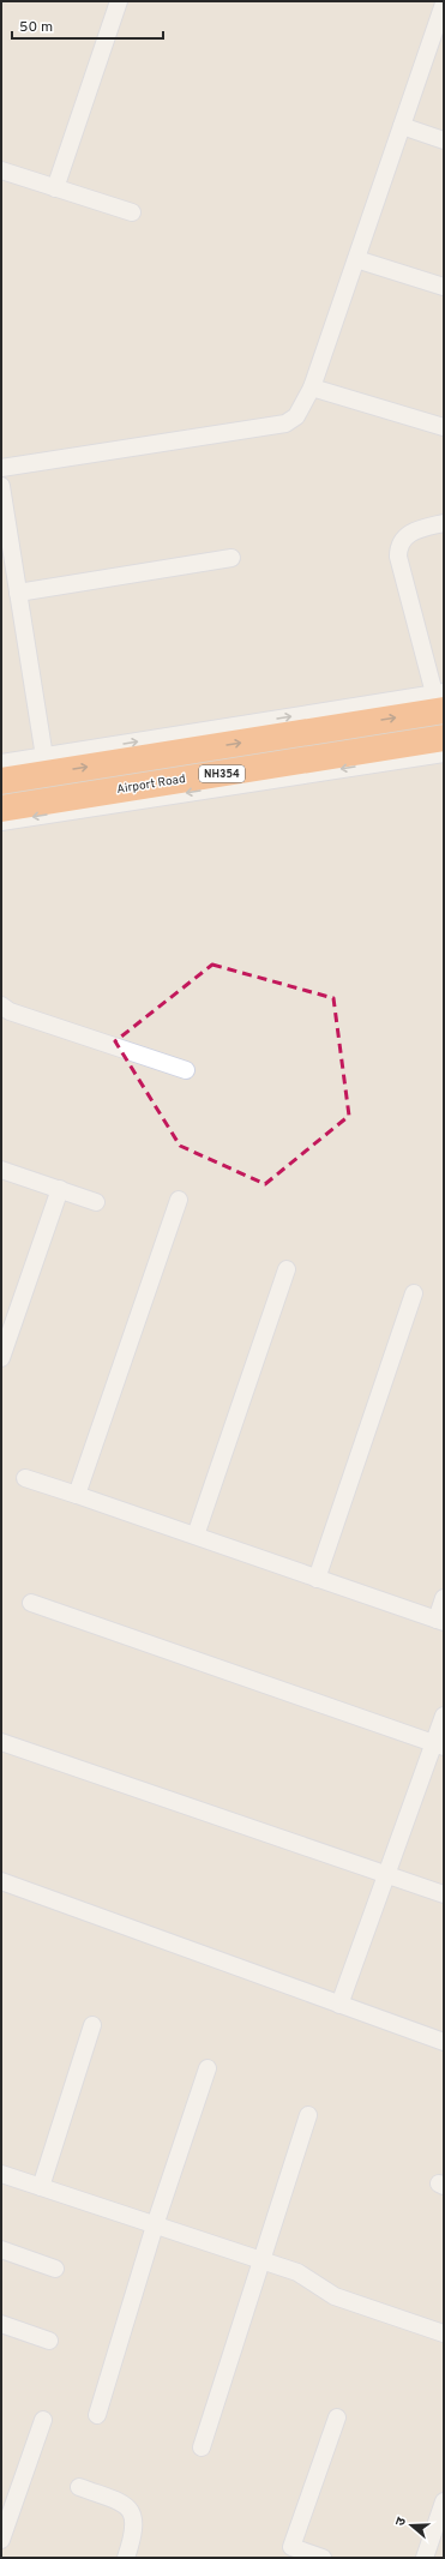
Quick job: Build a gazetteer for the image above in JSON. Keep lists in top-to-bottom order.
{
  "streets": {
    "highway": ["NH354", "Airport Road"]
  },
  "scale_bar": "50 m",
  "north": "left"
}
